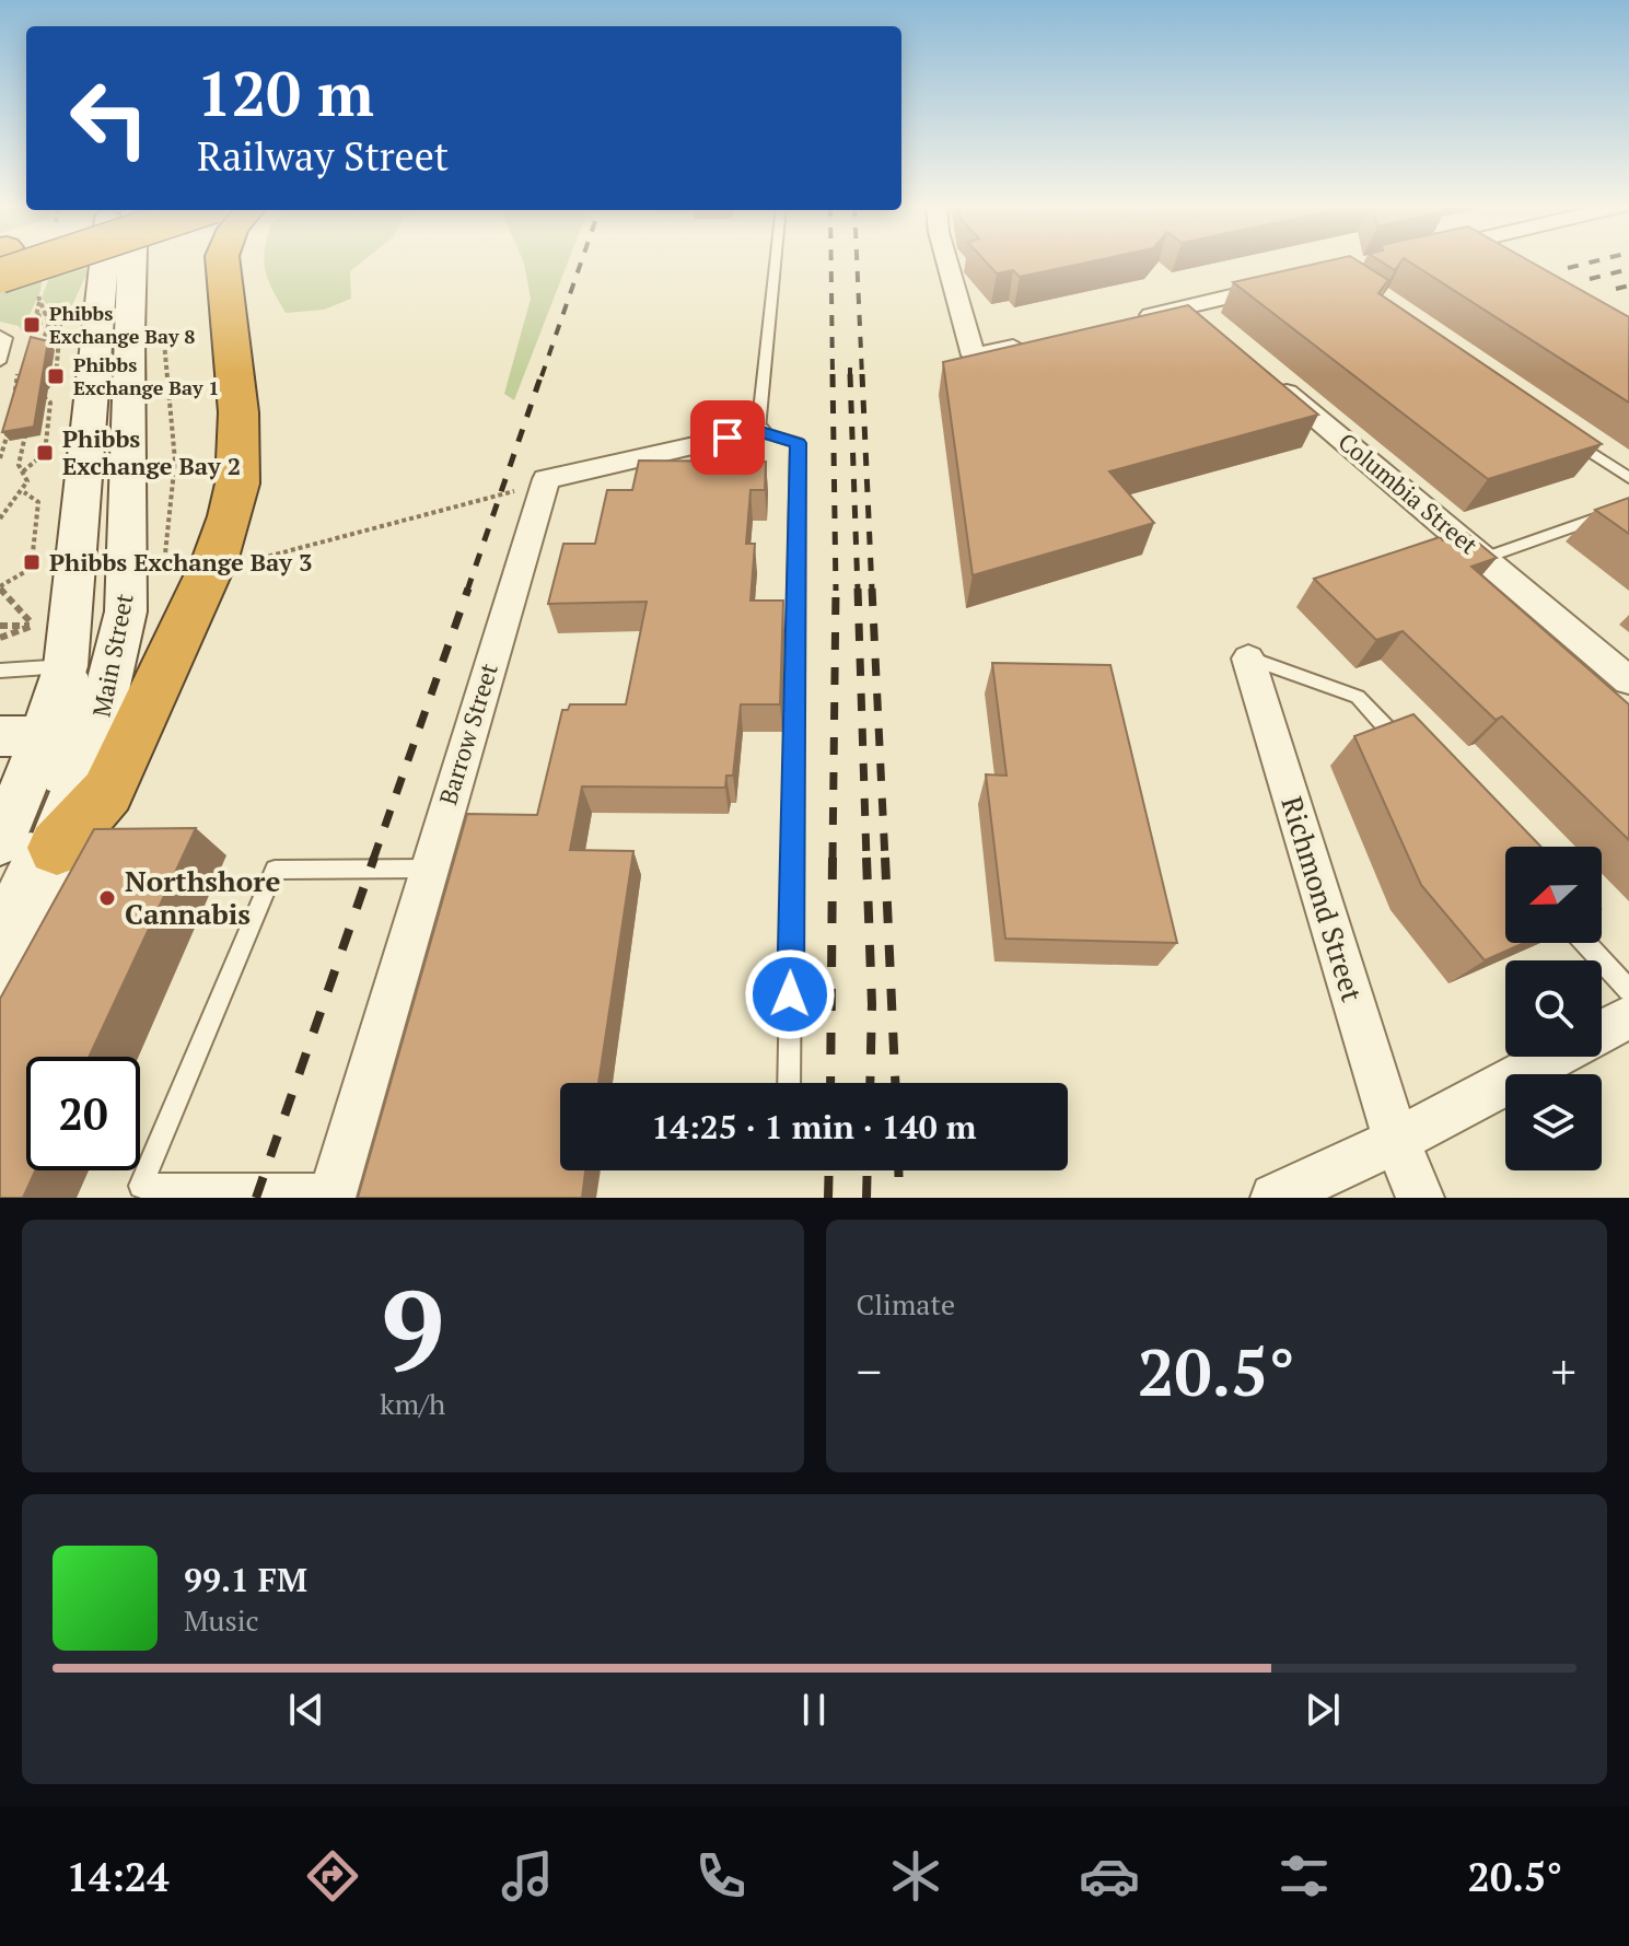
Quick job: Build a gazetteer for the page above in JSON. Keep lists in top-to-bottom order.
{
  "streets": {
    "main road": ["Main Street"],
    "street": ["Columbia Street", "Barrow Street", "Richmond Street"]
  },
  "places": {
    "transit": [
      "Phibbs Exchange Bay 8",
      "Phibbs Exchange Bay 1",
      "Phibbs Exchange Bay 2",
      "Phibbs Exchange Bay 3"
    ],
    "other": ["Northshore Cannabis"]
  },
  "north": "left",
  "page": {
    "turn": ["120 m", "Railway Street"],
    "limit": "20",
    "trip": "14:25 · 1 min · 140 m",
    "tile": [
      ["9", "km/h"],
      "Climate"
    ],
    "heat": ["−", "20.5°", "+"],
    "song": ["99.1 FM", "Music"],
    "tabs": ["14:24", "20.5°"]
  }
}
